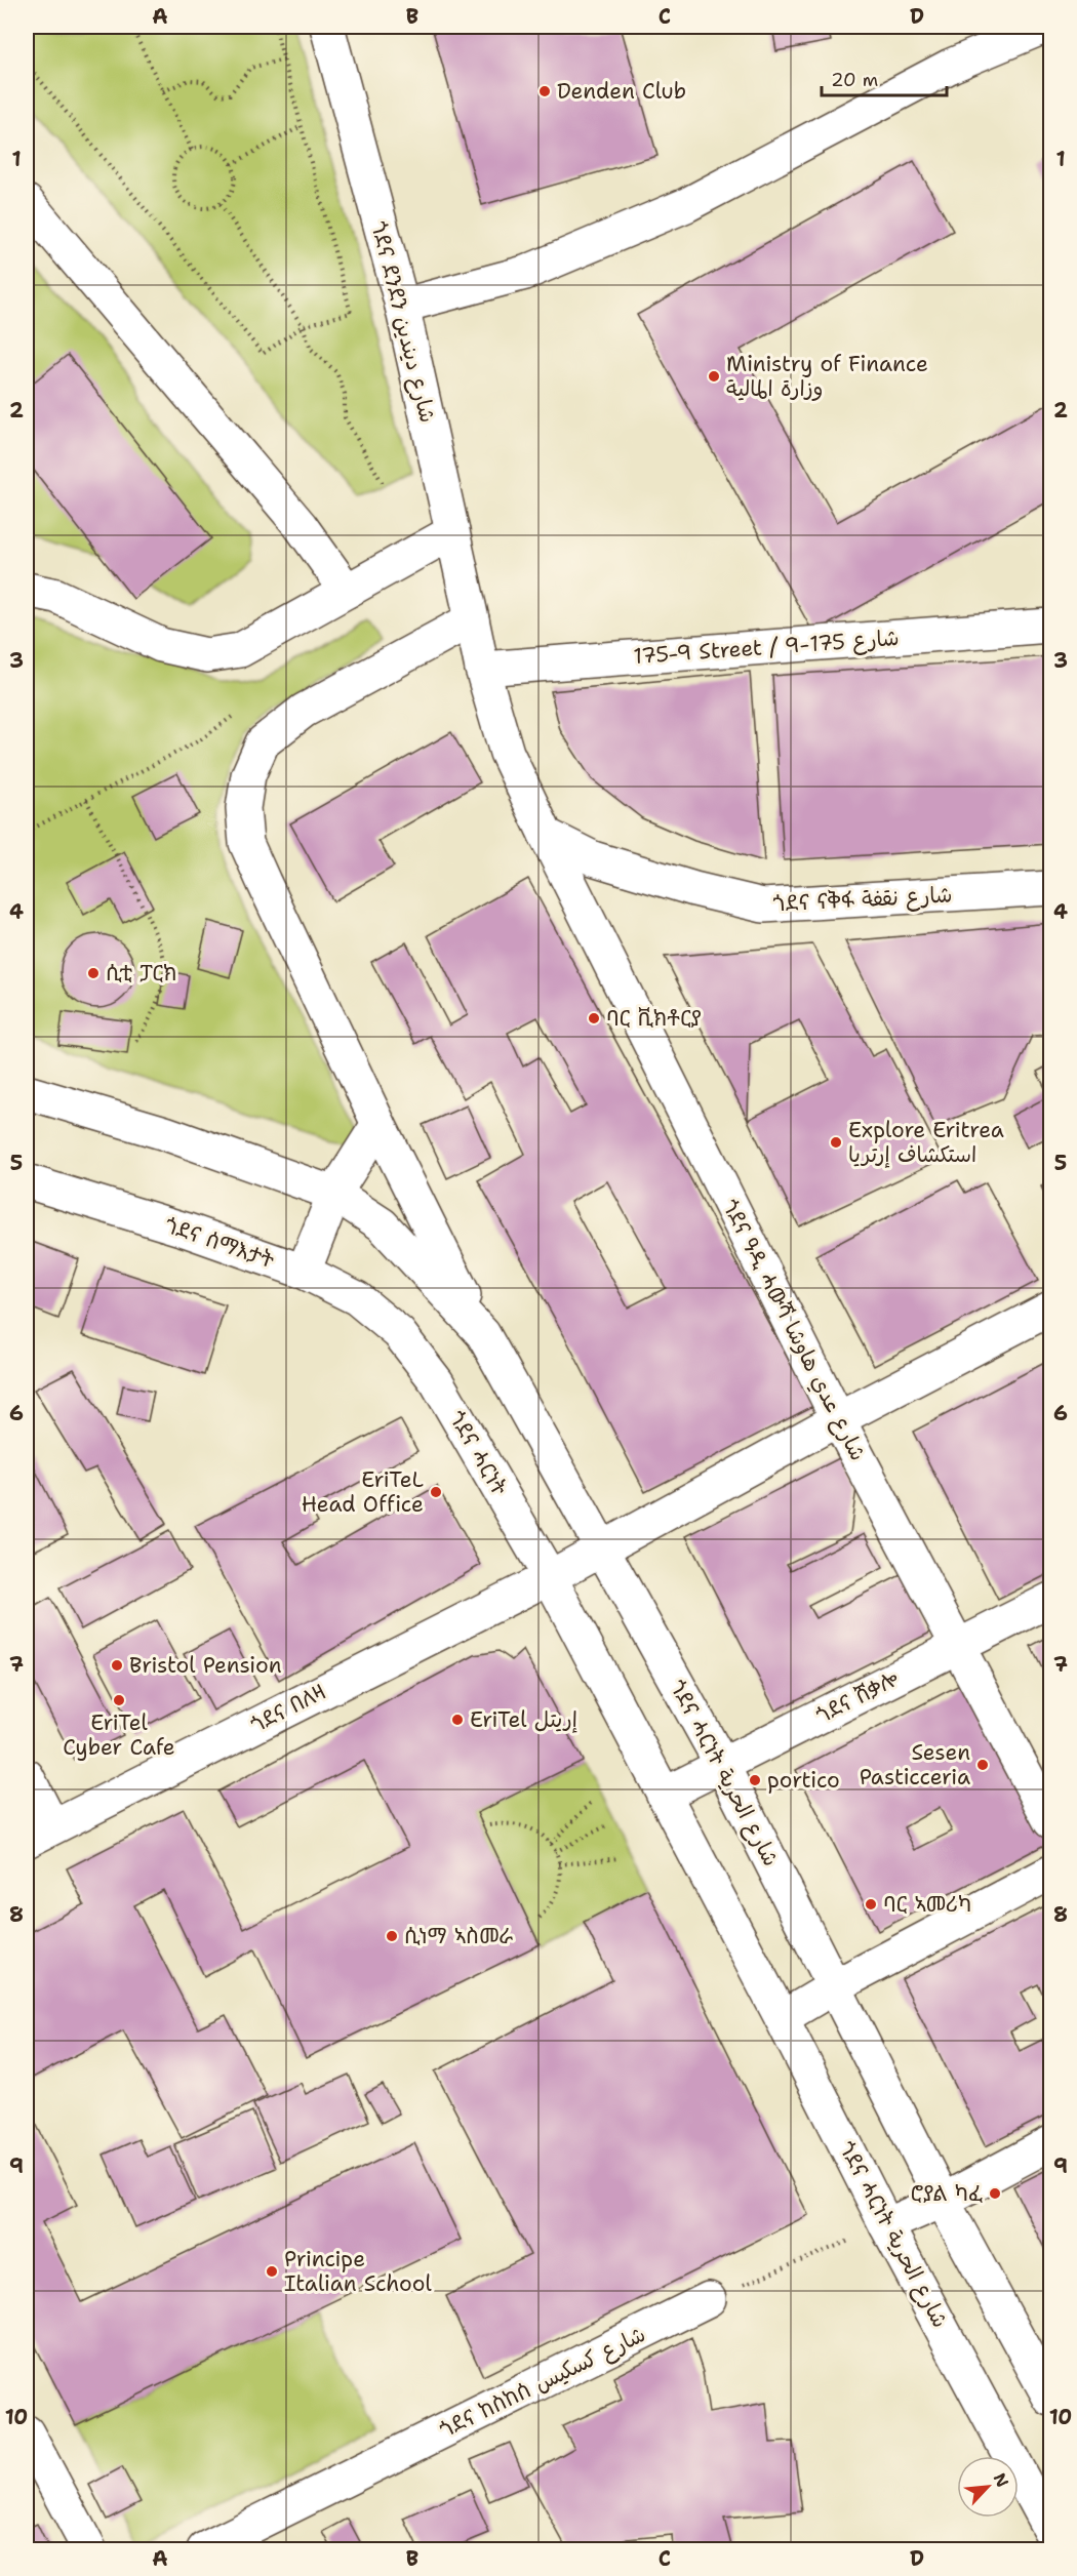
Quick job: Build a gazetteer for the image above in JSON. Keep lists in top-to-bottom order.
{
  "streets": {
    "main road": [
      "ጎደና ደንደን شارع ديندين",
      "175-9 Street / شارع 175-9",
      "ጎደና ናቅፋ شارع نقفة",
      "ጎደና ሰማእታት",
      "ጎደና ዓዲ ሓውሻ شارع عدي هاوشا",
      "ጎደና ሓርነት",
      "ጎደና ሸቃሎ",
      "ጎደና በለዛ",
      "ጎደና ሓርነት شارع الحرية",
      "ጎደና ከስከሰ شارع كسكيس"
    ]
  },
  "crossings": [
    ["ጎደና ናቅፋ شارع نقفة", "ጎደና ዓዲ ሓውሻ شارع عدي هاوشا"],
    ["ጎደና ሰማእታት", "ጎደና ሓርነት"],
    ["ጎደና ዓዲ ሓውሻ شارع عدي هاوشا", "ጎደና ሸቃሎ"],
    ["ጎደና ዓዲ ሓውሻ شارع عدي هاوشا", "ጎደና በለዛ"],
    ["ጎደና ሓርነት", "ጎደና በለዛ"],
    ["ጎደና ሓርነት", "ጎደና ሓርነት شارع الحرية"],
    ["ጎደና ሸቃሎ", "ጎደና ሓርነት شارع الحرية"],
    ["ጎደና በለዛ", "ጎደና ሓርነት شارع الحرية"]
  ],
  "places": [
    "Denden Club",
    "Ministry of Finance وزارة المالية",
    "ሲቲ ፓርክ",
    "ባር ቪክቶርያ",
    "Explore Eritrea استكشاف إرتريا",
    "EriTeL Head Office",
    "Bristol Pension",
    "EriTel Cyber Cafe",
    "EriTel إريتل",
    "Sesen Pasticceria",
    "portico",
    "ባር ኣመሪካ",
    "ሲነማ ኣስመራ",
    "ሮያል ካፈ",
    "Principe Italian School"
  ],
  "scale_bar": "20 m",
  "north": "top right",
  "grid": {
    "columns": [
      "A",
      "B",
      "C",
      "D"
    ],
    "rows": [
      "1",
      "2",
      "3",
      "4",
      "5",
      "6",
      "7",
      "8",
      "9",
      "10"
    ]
  }
}
